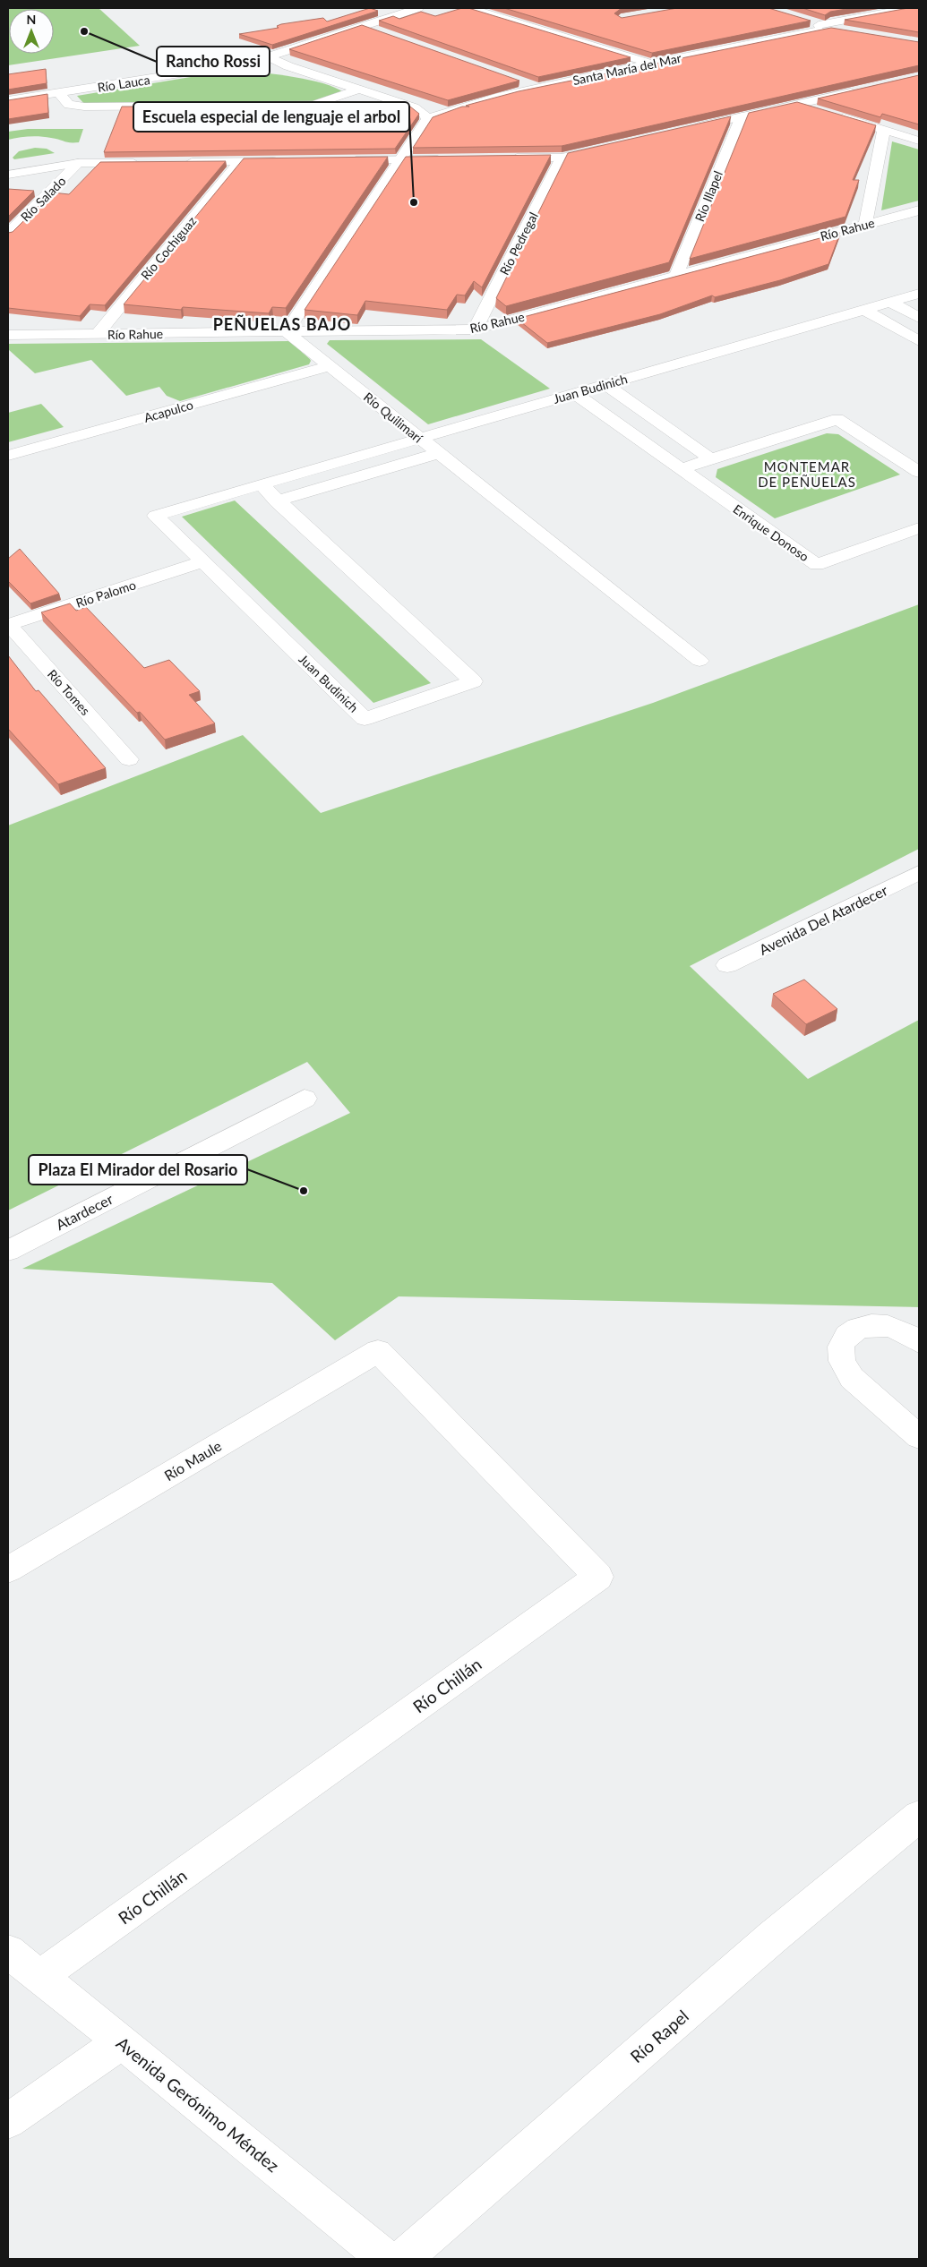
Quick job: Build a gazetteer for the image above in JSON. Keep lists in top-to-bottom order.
{
  "streets": {
    "street": [
      "Santa María del Mar",
      "Río Lauca",
      "Río Illapel",
      "Río Salado",
      "Río Rahue",
      "Río Pedregal",
      "Río Cochiguaz",
      "Juan Budinich",
      "Acapulco",
      "Río Quilimarí",
      "Enrique Donoso",
      "Río Palomo",
      "Río Tomes",
      "Avenida Del Atardecer",
      "Atardecer",
      "Río Maule",
      "Río Chillán",
      "Río Rapel",
      "Avenida Gerónimo Méndez"
    ]
  },
  "crossings": [
    ["Río Illapel", "Río Rahue"],
    ["Río Rahue", "Río Pedregal"],
    ["Río Rahue", "Río Cochiguaz"],
    ["Río Rahue", "Río Quilimarí"],
    ["Juan Budinich", "Río Quilimarí"],
    ["Juan Budinich", "Enrique Donoso"],
    ["Juan Budinich", "Río Palomo"],
    ["Acapulco", "Río Quilimarí"],
    ["Río Palomo", "Río Tomes"],
    ["Río Maule", "Río Chillán"],
    ["Río Chillán", "Avenida Gerónimo Méndez"]
  ],
  "districts": ["PEÑUELAS BAJO", "MONTEMAR DE PEÑUELAS"],
  "places": ["Rancho Rossi", "Escuela especial de lenguaje el arbol", "Plaza El Mirador del Rosario"],
  "north": "top"
}
